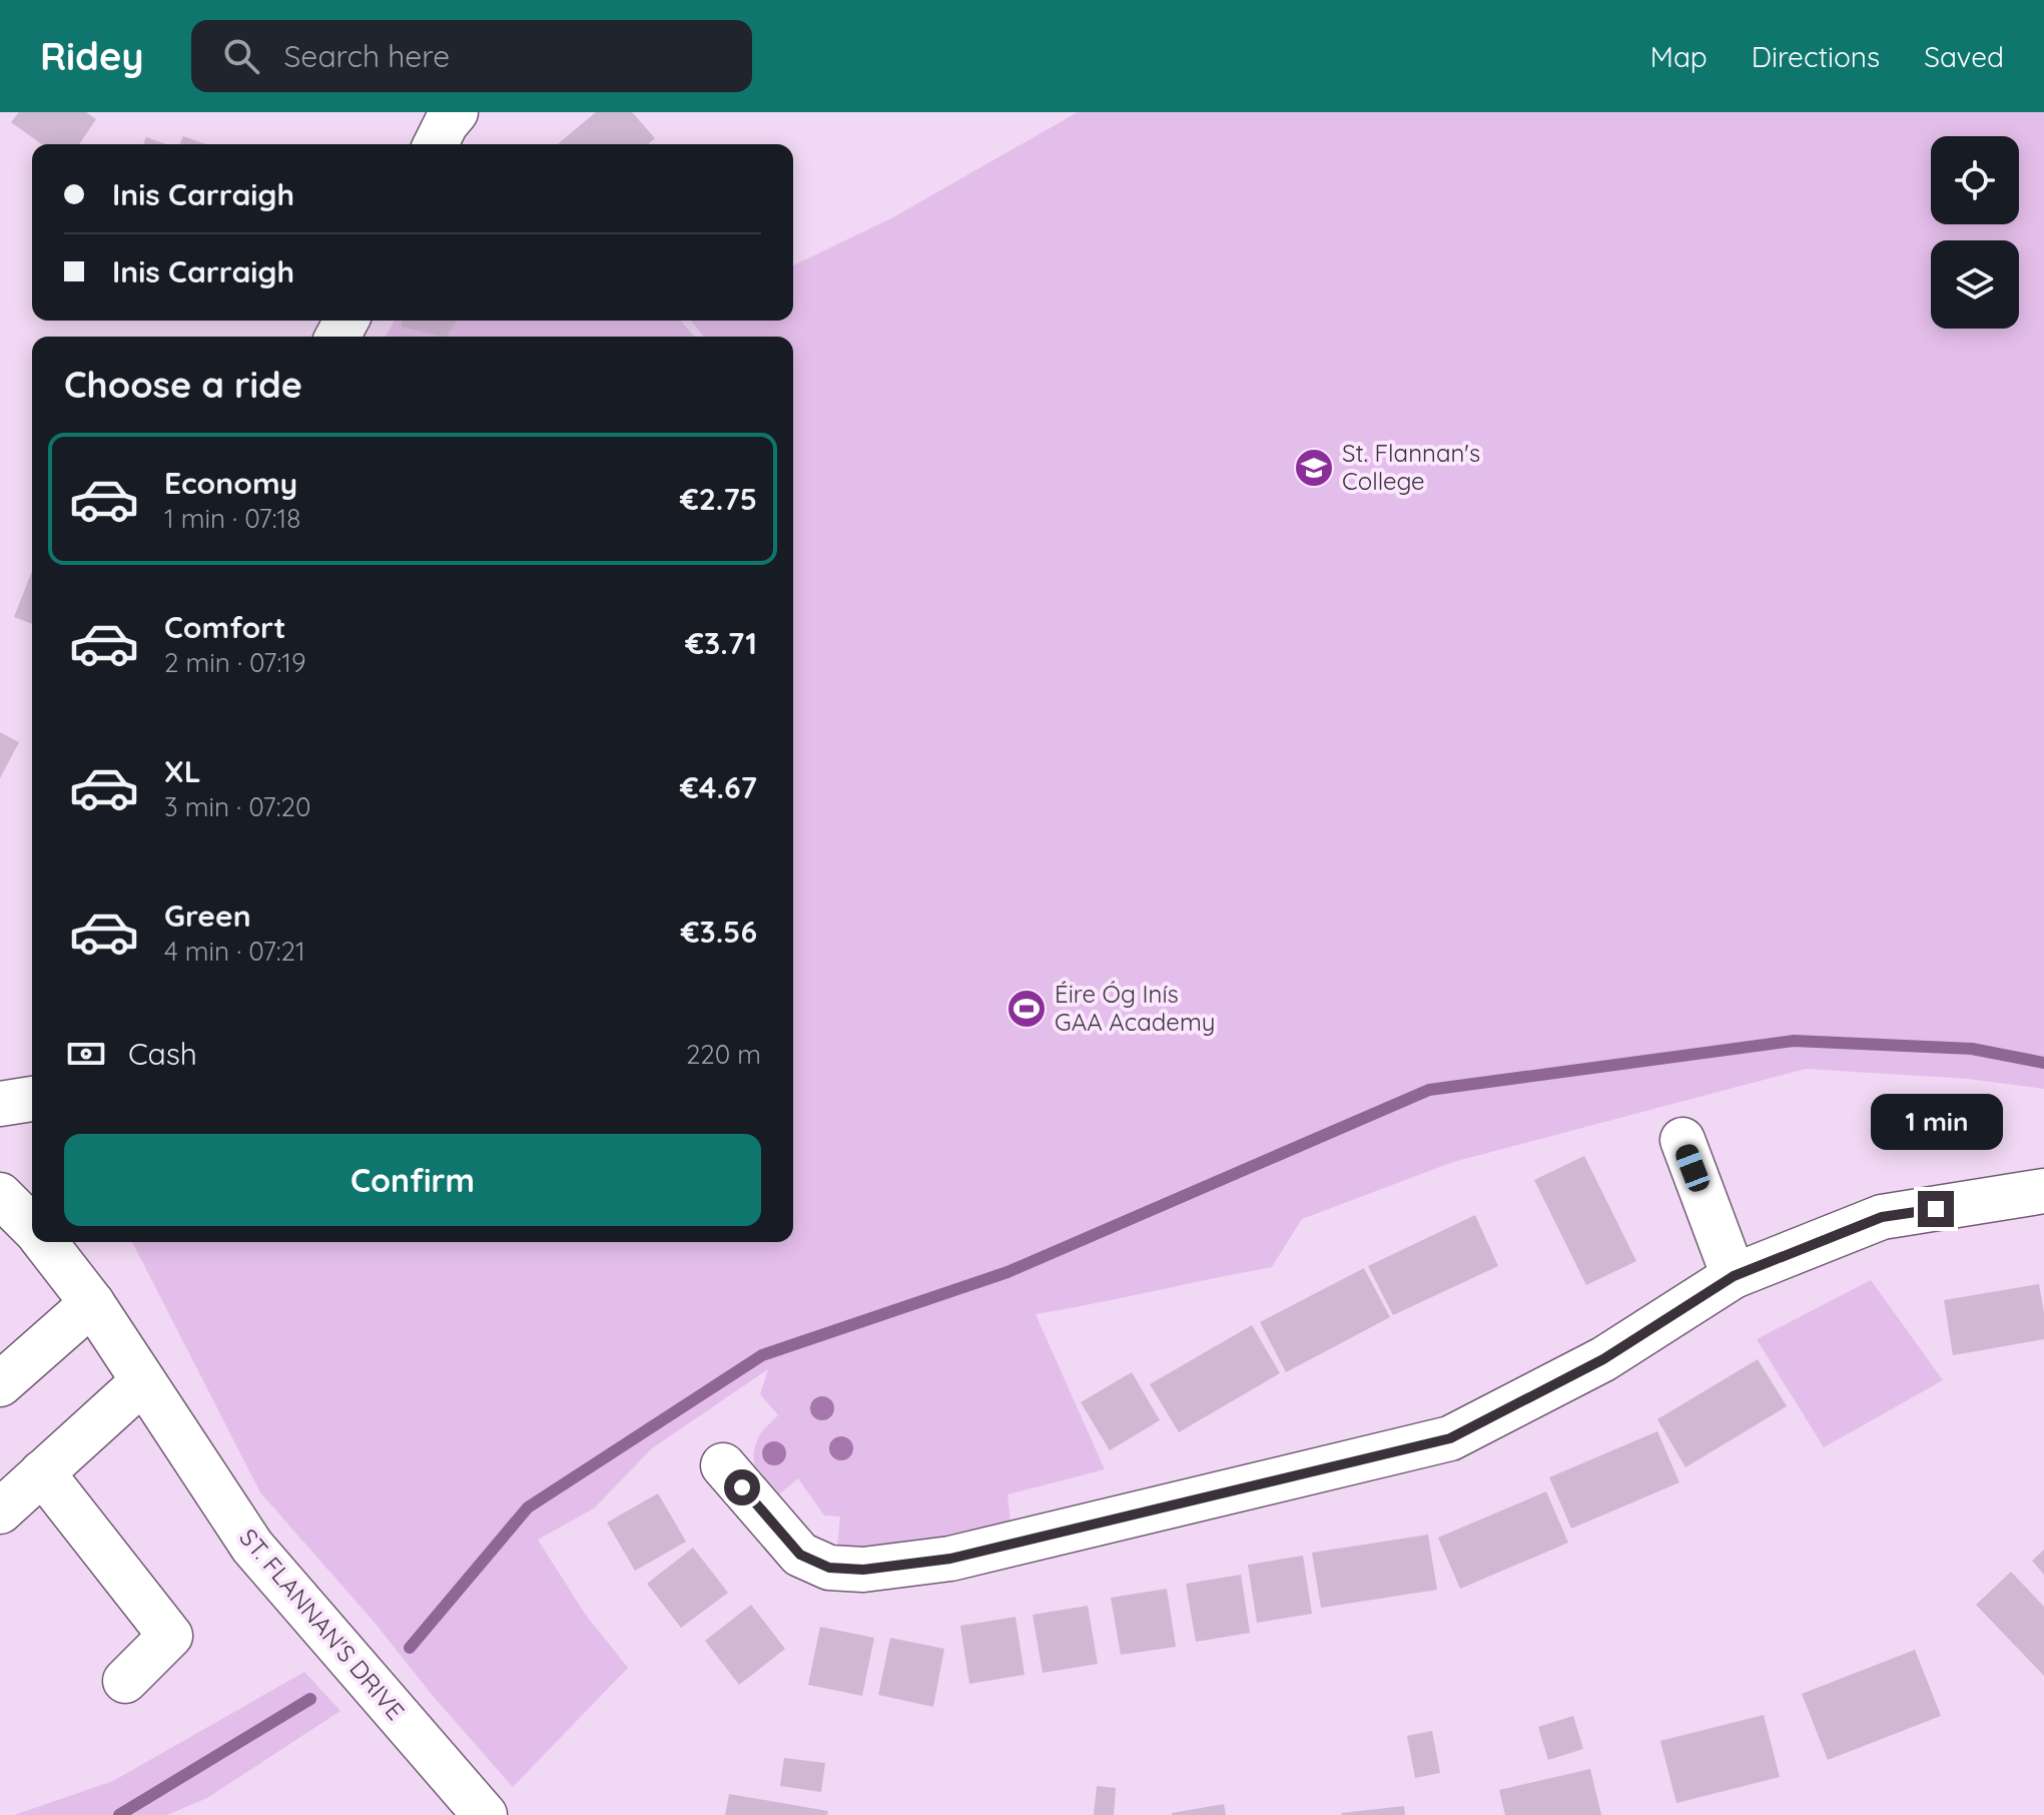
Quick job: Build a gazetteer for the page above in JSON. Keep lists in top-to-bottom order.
{
  "streets": {
    "street": ["ST. FLANNAN'S DRIVE"]
  },
  "places": {
    "school or university": ["St. Flannan's College"],
    "sports": ["Éire Óg Inís GAA Academy"]
  },
  "page": {
    "header": "Ridey",
    "search": "Search here",
    "nav": ["Map", "Directions", "Saved"],
    "banner": ["Inis Carraigh", "Inis Carraigh"],
    "heading": "Choose a ride",
    "list": [
      {
        "name": "Economy",
        "note": "1 min · 07:18",
        "value": "€2.75"
      },
      {
        "name": "Comfort",
        "note": "2 min · 07:19",
        "value": "€3.71"
      },
      {
        "name": "XL",
        "note": "3 min · 07:20",
        "value": "€4.67"
      },
      {
        "name": "Green",
        "note": "4 min · 07:21",
        "value": "€3.56"
      }
    ],
    "pay": ["Cash", "220 m"],
    "bubble": "1 min",
    "buttons": "Confirm"
  }
}
